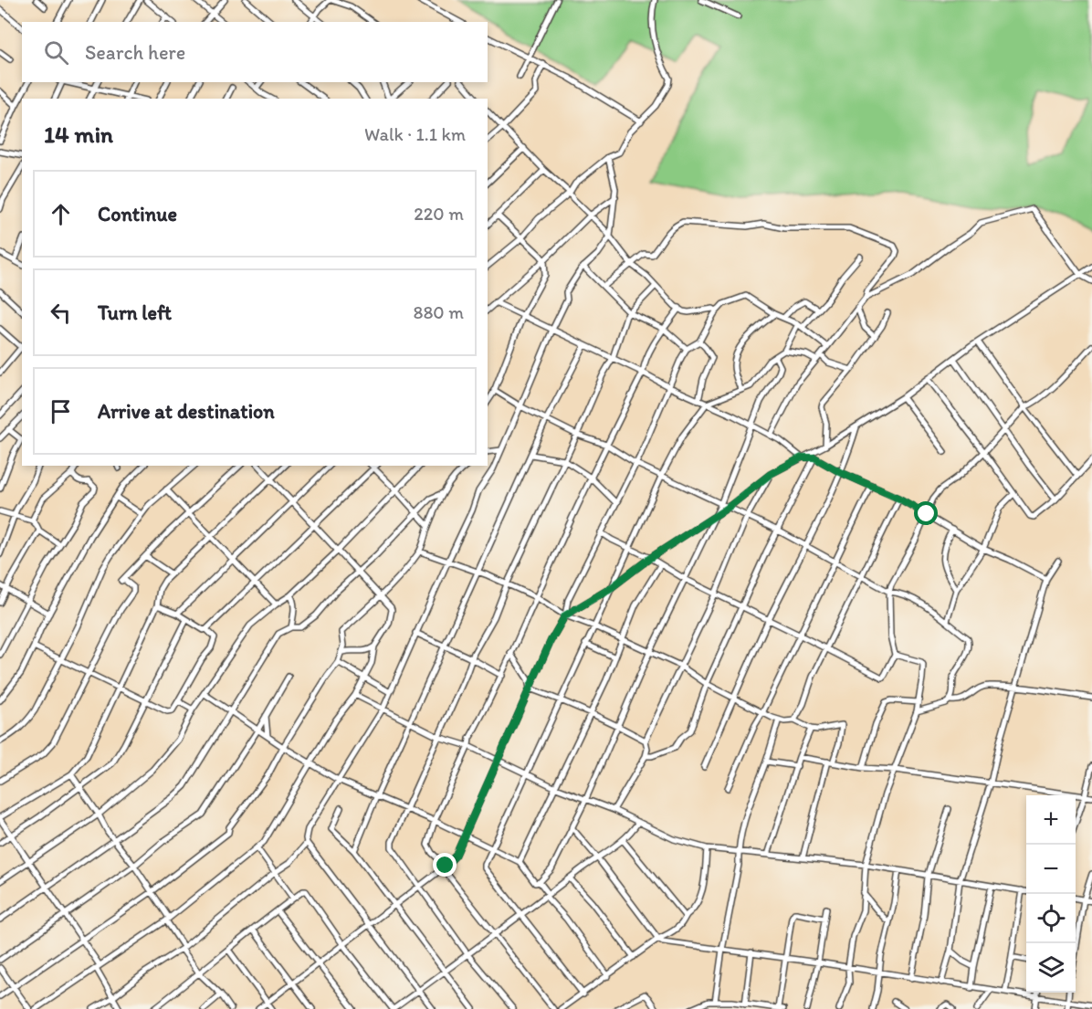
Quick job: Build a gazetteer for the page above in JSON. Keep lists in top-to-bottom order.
{
  "page": {
    "search": "Search here",
    "heading": ["14 min", "Walk · 1.1 km"],
    "list": [
      ["Continue", "220 m"],
      ["Turn left", "880 m"],
      "Arrive at destination"
    ],
    "map_buttons": ["+", "−"]
  }
}
